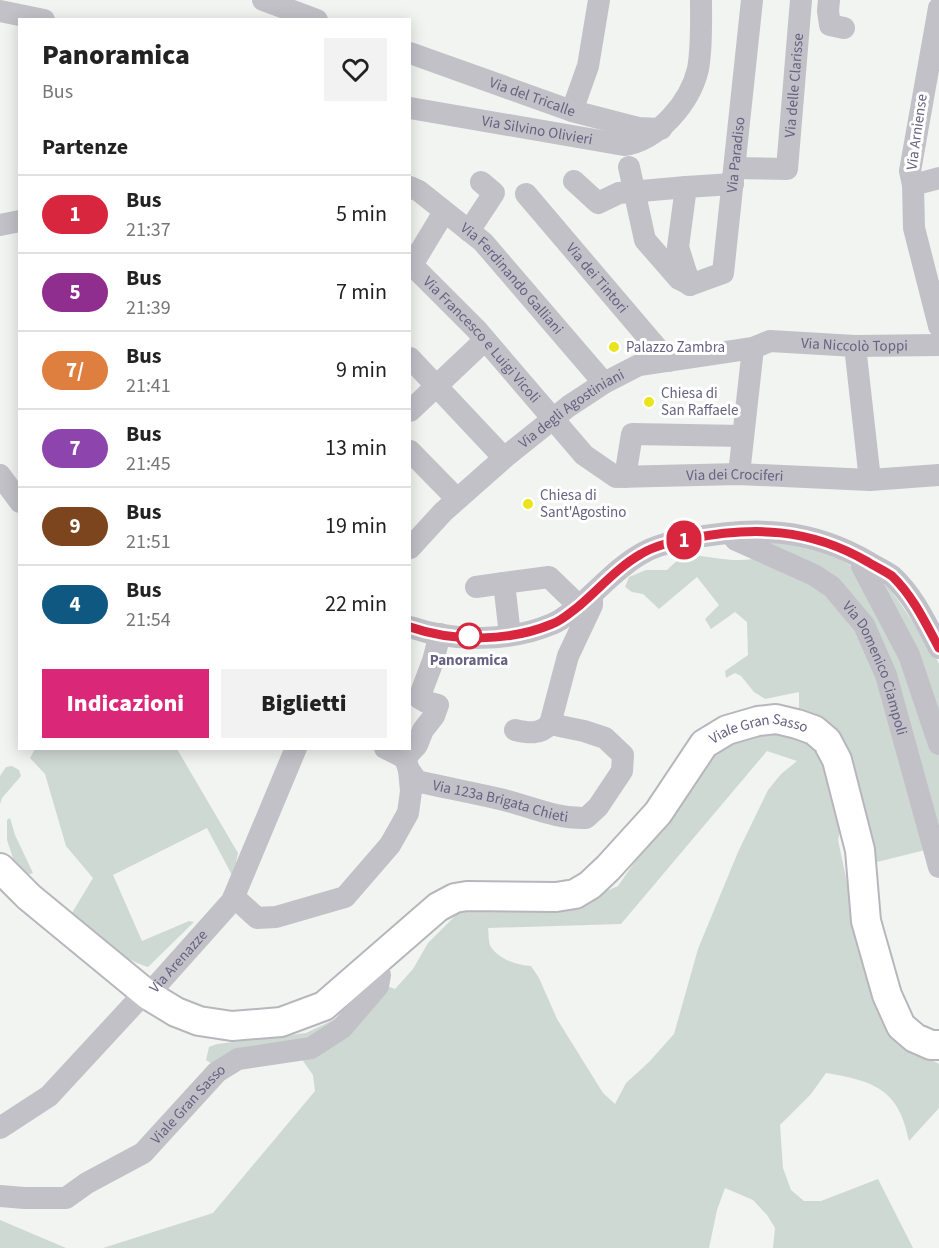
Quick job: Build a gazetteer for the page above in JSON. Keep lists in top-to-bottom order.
{
  "streets": {
    "main road": ["Viale Gran Sasso"],
    "street": [
      "Via delle Clarisse",
      "Via del Tricalle",
      "Via Silvino Olivieri",
      "Via Arniense",
      "Via Paradiso",
      "Via dei Tintori",
      "Via Ferdinando Galliani",
      "Via Francesco e Luigi Vicoli",
      "Via Niccolò Toppi",
      "Via degli Agostiniani",
      "Via dei Crociferi",
      "Via Domenico Ciampoli",
      "Via 123a Brigata Chieti",
      "Via Arenazze"
    ]
  },
  "crossings": [
    ["Via delle Clarisse", "Via Paradiso"],
    ["Via dei Tintori", "Via degli Agostiniani"],
    ["Via Ferdinando Galliani", "Via degli Agostiniani"],
    ["Via Francesco e Luigi Vicoli", "Via degli Agostiniani"],
    ["Via Francesco e Luigi Vicoli", "Via dei Crociferi"],
    ["Via Niccolò Toppi", "Via degli Agostiniani"],
    ["Via degli Agostiniani", "Via dei Crociferi"],
    ["Viale Gran Sasso", "Via Arenazze"],
    ["Via 123a Brigata Chieti", "Via Arenazze"]
  ],
  "places": [
    "Palazzo Zambra",
    "Chiesa di San Raffaele",
    "Chiesa di Sant'Agostino",
    "Panoramica"
  ],
  "lines": ["bus line 1"],
  "page": {
    "on_map": "1",
    "heading": [
      ["Panoramica", "Bus"],
      "Partenze"
    ],
    "list": [
      {
        "mark": "1",
        "name": "Bus",
        "note": "21:37",
        "value": "5 min"
      },
      {
        "mark": "5",
        "name": "Bus",
        "note": "21:39",
        "value": "7 min"
      },
      {
        "mark": "7/",
        "name": "Bus",
        "note": "21:41",
        "value": "9 min"
      },
      {
        "mark": "7",
        "name": "Bus",
        "note": "21:45",
        "value": "13 min"
      },
      {
        "mark": "9",
        "name": "Bus",
        "note": "21:51",
        "value": "19 min"
      },
      {
        "mark": "4",
        "name": "Bus",
        "note": "21:54",
        "value": "22 min"
      }
    ],
    "buttons": ["Indicazioni", "Biglietti"]
  }
}
